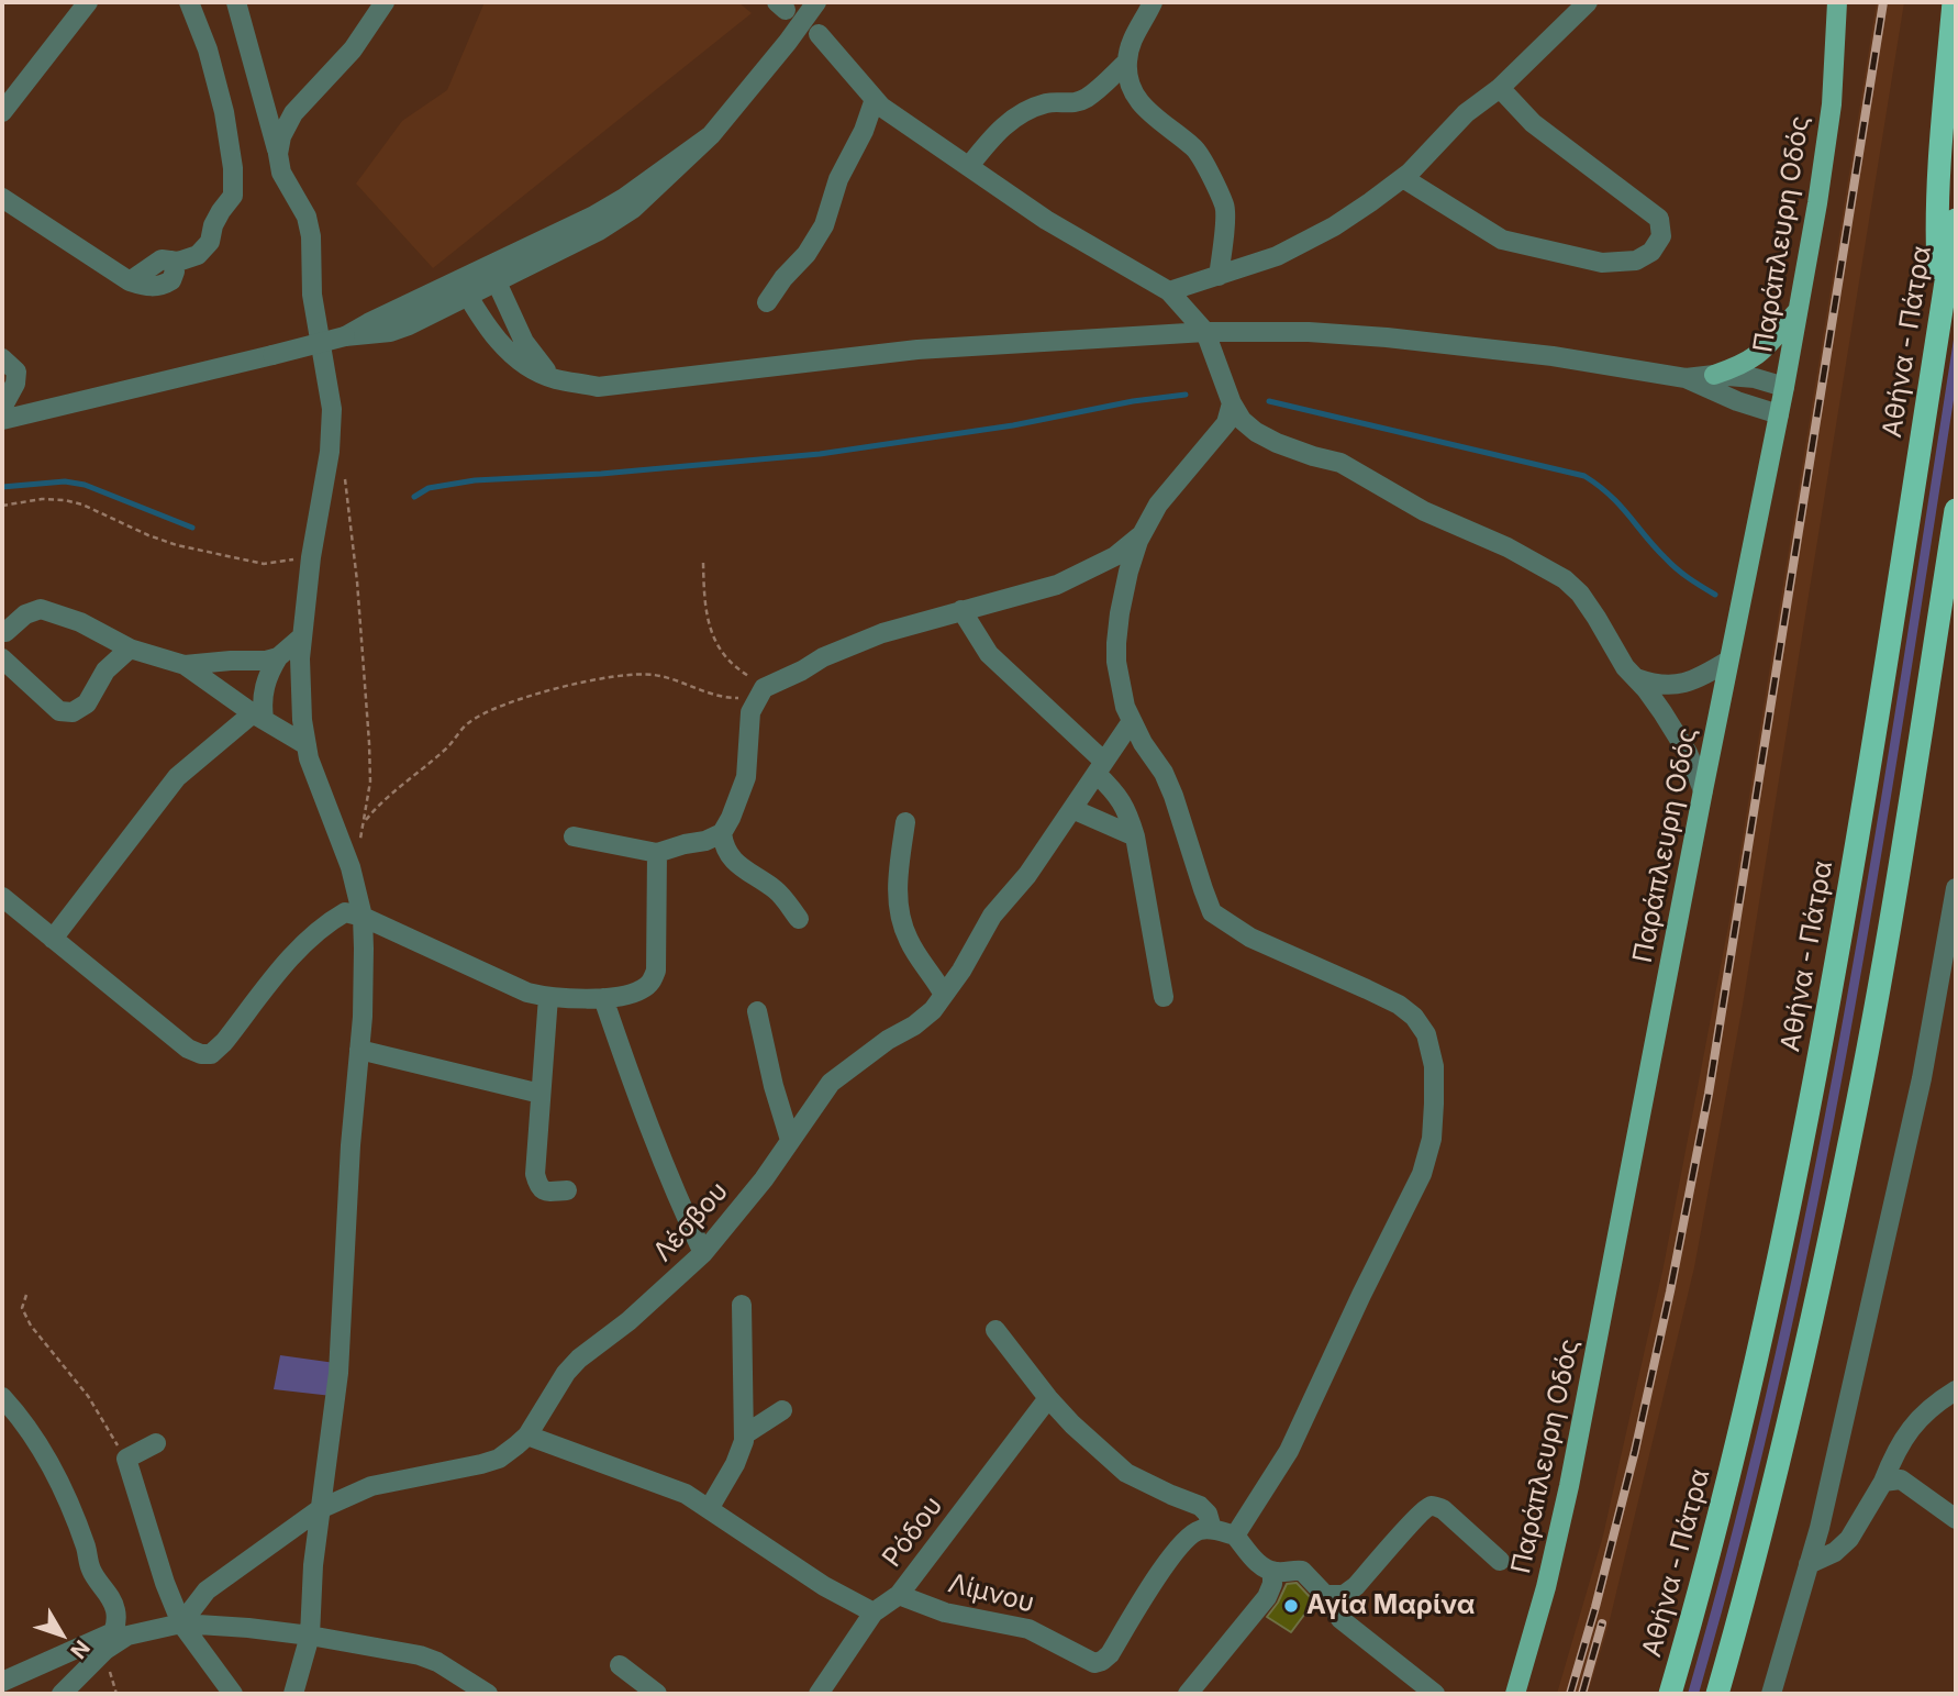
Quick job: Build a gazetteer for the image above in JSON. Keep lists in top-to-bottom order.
{
  "streets": {
    "highway": ["Αθήνα - Πάτρα"],
    "main road": ["Παράπλευρη Οδός"],
    "street": ["Λέσβου", "Ρόδου", "Λίμνου"]
  },
  "crossings": [
    ["Ρόδου", "Λίμνου"]
  ],
  "places": ["Αγία Μαρίνα"],
  "north": "bottom right"
}
